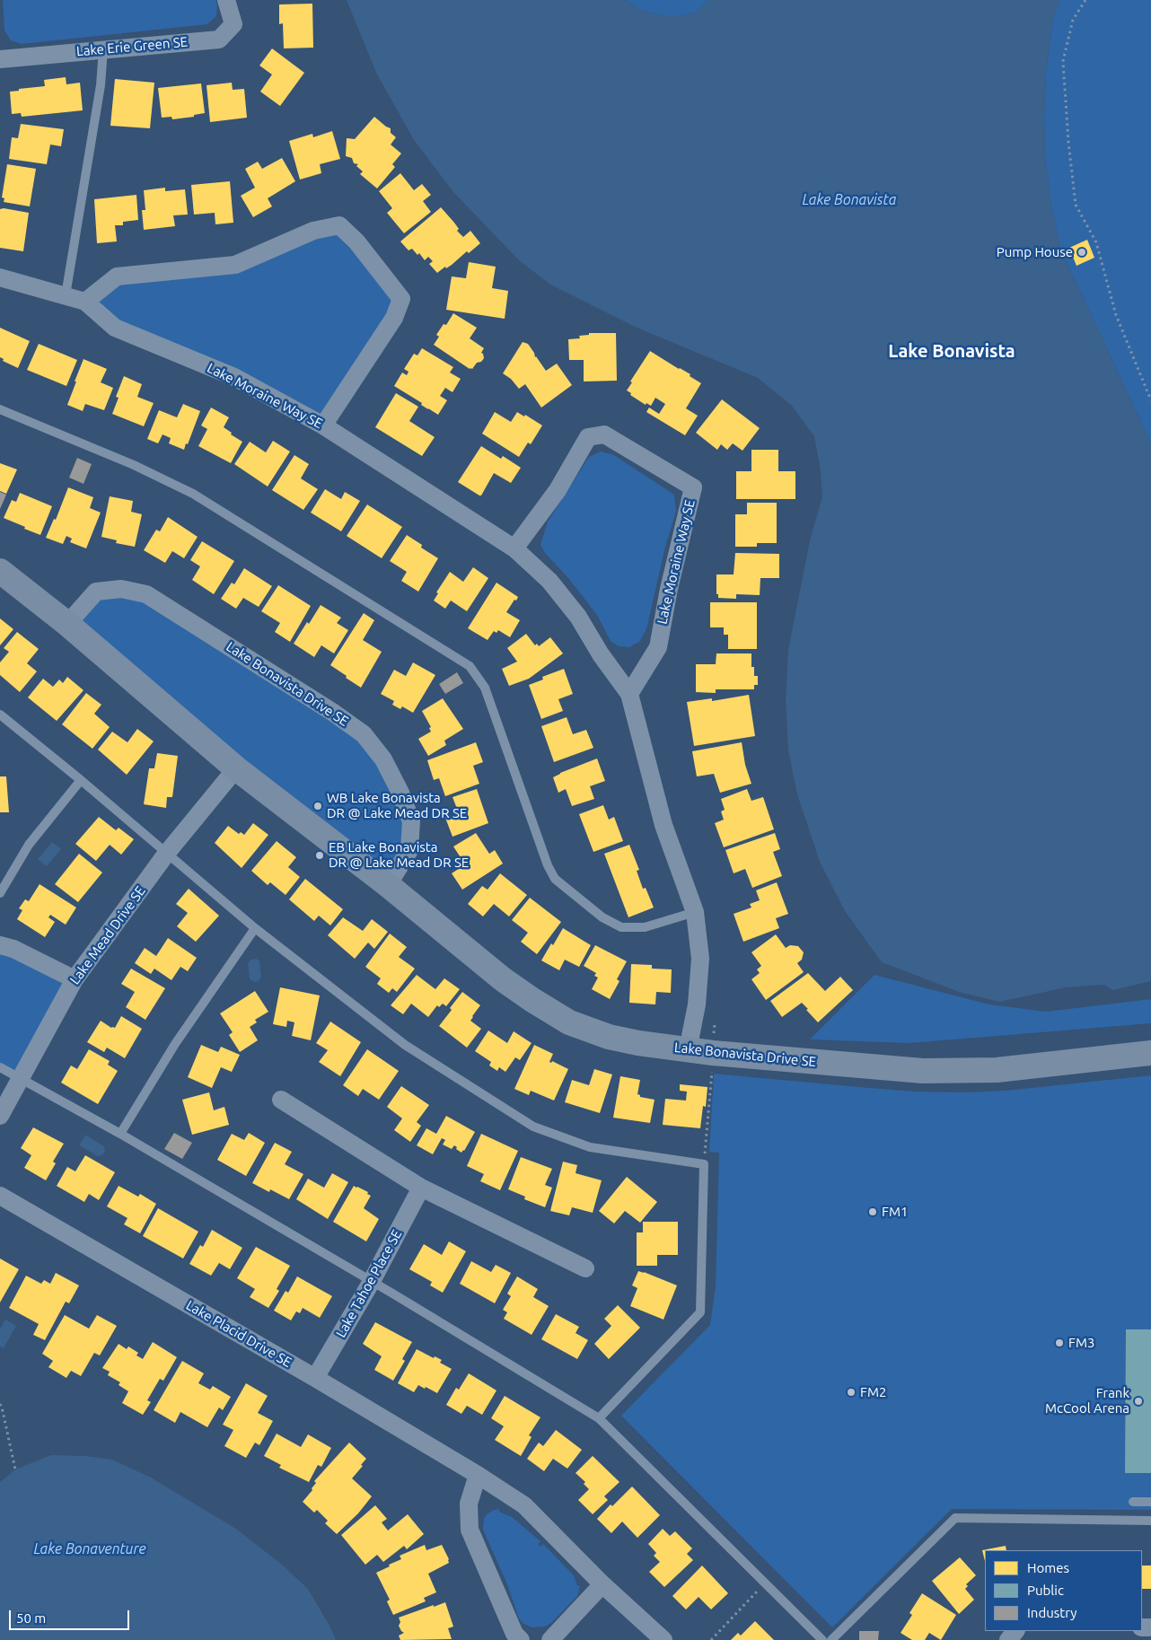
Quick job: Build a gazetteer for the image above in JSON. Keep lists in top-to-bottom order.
{
  "streets": {
    "street": [
      "Lake Erie Green SE",
      "Lake Moraine Way SE",
      "Lake Bonavista Drive SE",
      "Lake Mead Drive SE",
      "Lake Tahoe Place SE",
      "Lake Placid Drive SE"
    ]
  },
  "crossings": [
    ["Lake Moraine Way SE", "Lake Bonavista Drive SE"],
    ["Lake Bonavista Drive SE", "Lake Mead Drive SE"],
    ["Lake Tahoe Place SE", "Lake Placid Drive SE"]
  ],
  "districts": ["Lake Bonavista"],
  "water": ["Lake Bonavista", "Lake Bonaventure"],
  "places": [
    "Pump House",
    "WB Lake Bonavista DR @ Lake Mead DR SE",
    "EB Lake Bonavista DR @ Lake Mead DR SE",
    "FM1",
    "FM3",
    "FM2",
    "Frank McCool Arena"
  ],
  "legend": ["Homes", "Public", "Industry"],
  "scale_bar": "50 m"
}
